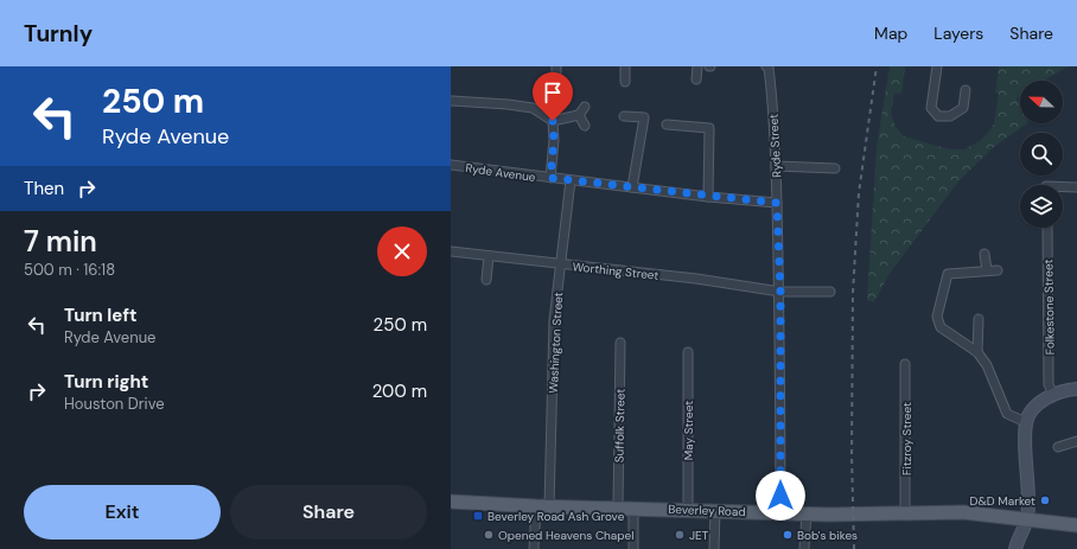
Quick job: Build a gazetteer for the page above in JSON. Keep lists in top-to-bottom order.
{
  "streets": {
    "main road": ["Beverley Road"],
    "street": [
      "Ryde Street",
      "Ryde Avenue",
      "Worthing Street",
      "Folkestone Street",
      "Washington Street",
      "Suffolk Street",
      "May Street",
      "Fitzroy Street"
    ]
  },
  "crossings": [
    ["Ryde Street", "Ryde Avenue"],
    ["Ryde Street", "Worthing Street"],
    ["Ryde Street", "Beverley Road"],
    ["Ryde Avenue", "Washington Street"],
    ["Worthing Street", "Washington Street"],
    ["Washington Street", "Beverley Road"],
    ["Suffolk Street", "Beverley Road"],
    ["May Street", "Beverley Road"],
    ["Fitzroy Street", "Beverley Road"]
  ],
  "places": {
    "other": [
      "D&D Market",
      "Opened Heavens Chapel",
      "JET",
      "Bob's bikes"
    ],
    "transit": ["Beverley Road Ash Grove"]
  },
  "north": "left",
  "page": {
    "header": "Turnly",
    "nav": ["Map", "Layers", "Share"],
    "turn": ["250 m", "Ryde Avenue"],
    "then": "Then",
    "heading": ["7 min", "500 m · 16:18"],
    "list": [
      {
        "name": "Turn left",
        "note": "Ryde Avenue",
        "value": "250 m"
      },
      {
        "name": "Turn right",
        "note": "Houston Drive",
        "value": "200 m"
      }
    ],
    "buttons": ["Exit", "Share"]
  }
}
